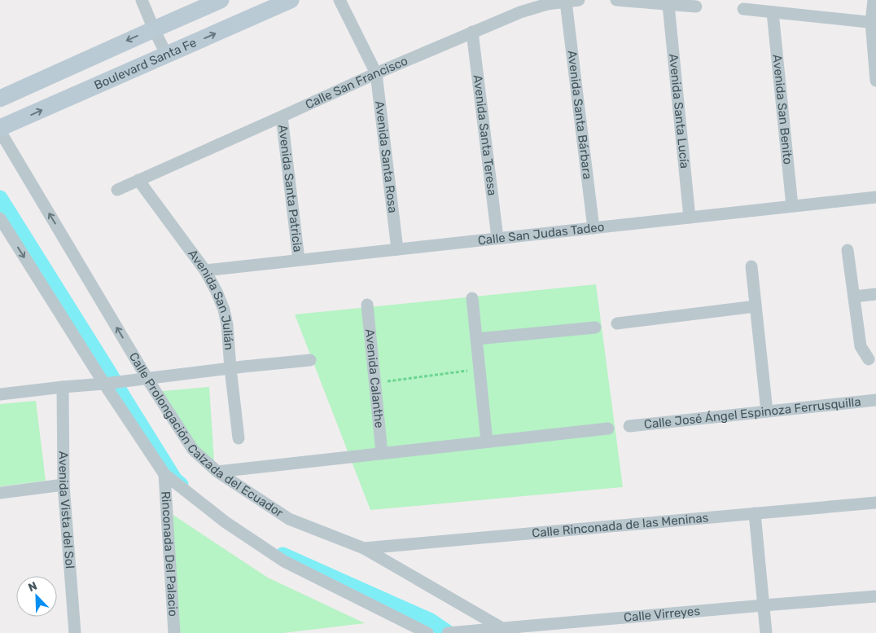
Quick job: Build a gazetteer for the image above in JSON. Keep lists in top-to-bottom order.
{
  "streets": {
    "street": [
      "Boulevard Santa Fe",
      "Calle San Francisco",
      "Avenida San Benito",
      "Avenida Santa Lucía",
      "Avenida Santa Bárbara",
      "Avenida Santa Teresa",
      "Avenida Santa Rosa",
      "Avenida Santa Patricia",
      "Calle San Judas Tadeo",
      "Avenida San Julián",
      "Avenida Calanthe",
      "Calle José Ángel Espinoza Ferrusquilla",
      "Calle Prolongación Calzada del Ecuador",
      "Avenida Vista del Sol",
      "Calle Rinconada de las Meninas",
      "Rinconada Del Palacio",
      "Calle Virreyes"
    ]
  },
  "crossings": [
    ["Calle San Francisco", "Avenida Santa Bárbara"],
    ["Calle San Francisco", "Avenida Santa Teresa"],
    ["Calle San Francisco", "Avenida Santa Rosa"],
    ["Calle San Francisco", "Avenida Santa Patricia"],
    ["Calle San Francisco", "Avenida San Julián"],
    ["Avenida San Benito", "Calle San Judas Tadeo"],
    ["Avenida Santa Lucía", "Calle San Judas Tadeo"],
    ["Avenida Santa Bárbara", "Calle San Judas Tadeo"],
    ["Avenida Santa Teresa", "Calle San Judas Tadeo"],
    ["Avenida Santa Rosa", "Calle San Judas Tadeo"],
    ["Avenida Santa Patricia", "Calle San Judas Tadeo"],
    ["Calle San Judas Tadeo", "Avenida San Julián"],
    ["Calle Prolongación Calzada del Ecuador", "Calle Rinconada de las Meninas"],
    ["Calle Prolongación Calzada del Ecuador", "Calle Virreyes"]
  ],
  "north": "top left"
}
